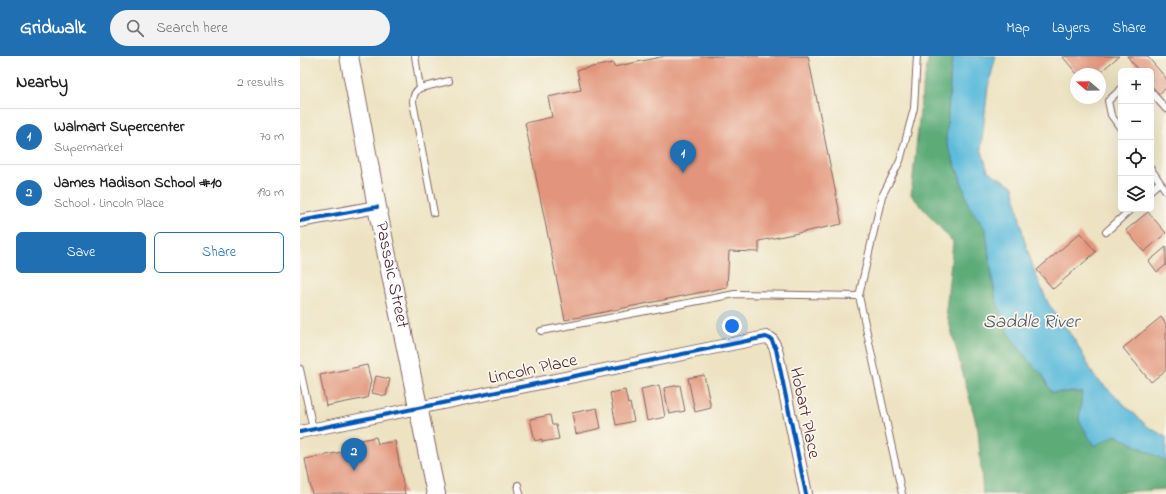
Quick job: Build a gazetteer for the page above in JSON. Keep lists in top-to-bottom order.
{
  "streets": {
    "main road": ["Passaic Street"],
    "street": ["Lincoln Place", "Hobart Place"]
  },
  "crossings": [
    ["Passaic Street", "Lincoln Place"],
    ["Lincoln Place", "Hobart Place"]
  ],
  "water": ["Saddle River"],
  "north": "left",
  "page": {
    "header": "Gridwalk",
    "search": "Search here",
    "nav": ["Map", "Layers", "Share"],
    "heading": ["Nearby", "2 results"],
    "map_buttons": ["+", "−"],
    "list": [
      {
        "mark": "1",
        "name": "Walmart Supercenter",
        "note": "Supermarket",
        "value": "70 m"
      },
      {
        "mark": "2",
        "name": "James Madison School #10",
        "note": "School · Lincoln Place",
        "value": "190 m"
      }
    ],
    "pins": ["1", "2"],
    "buttons": ["Save", "Share"]
  }
}
